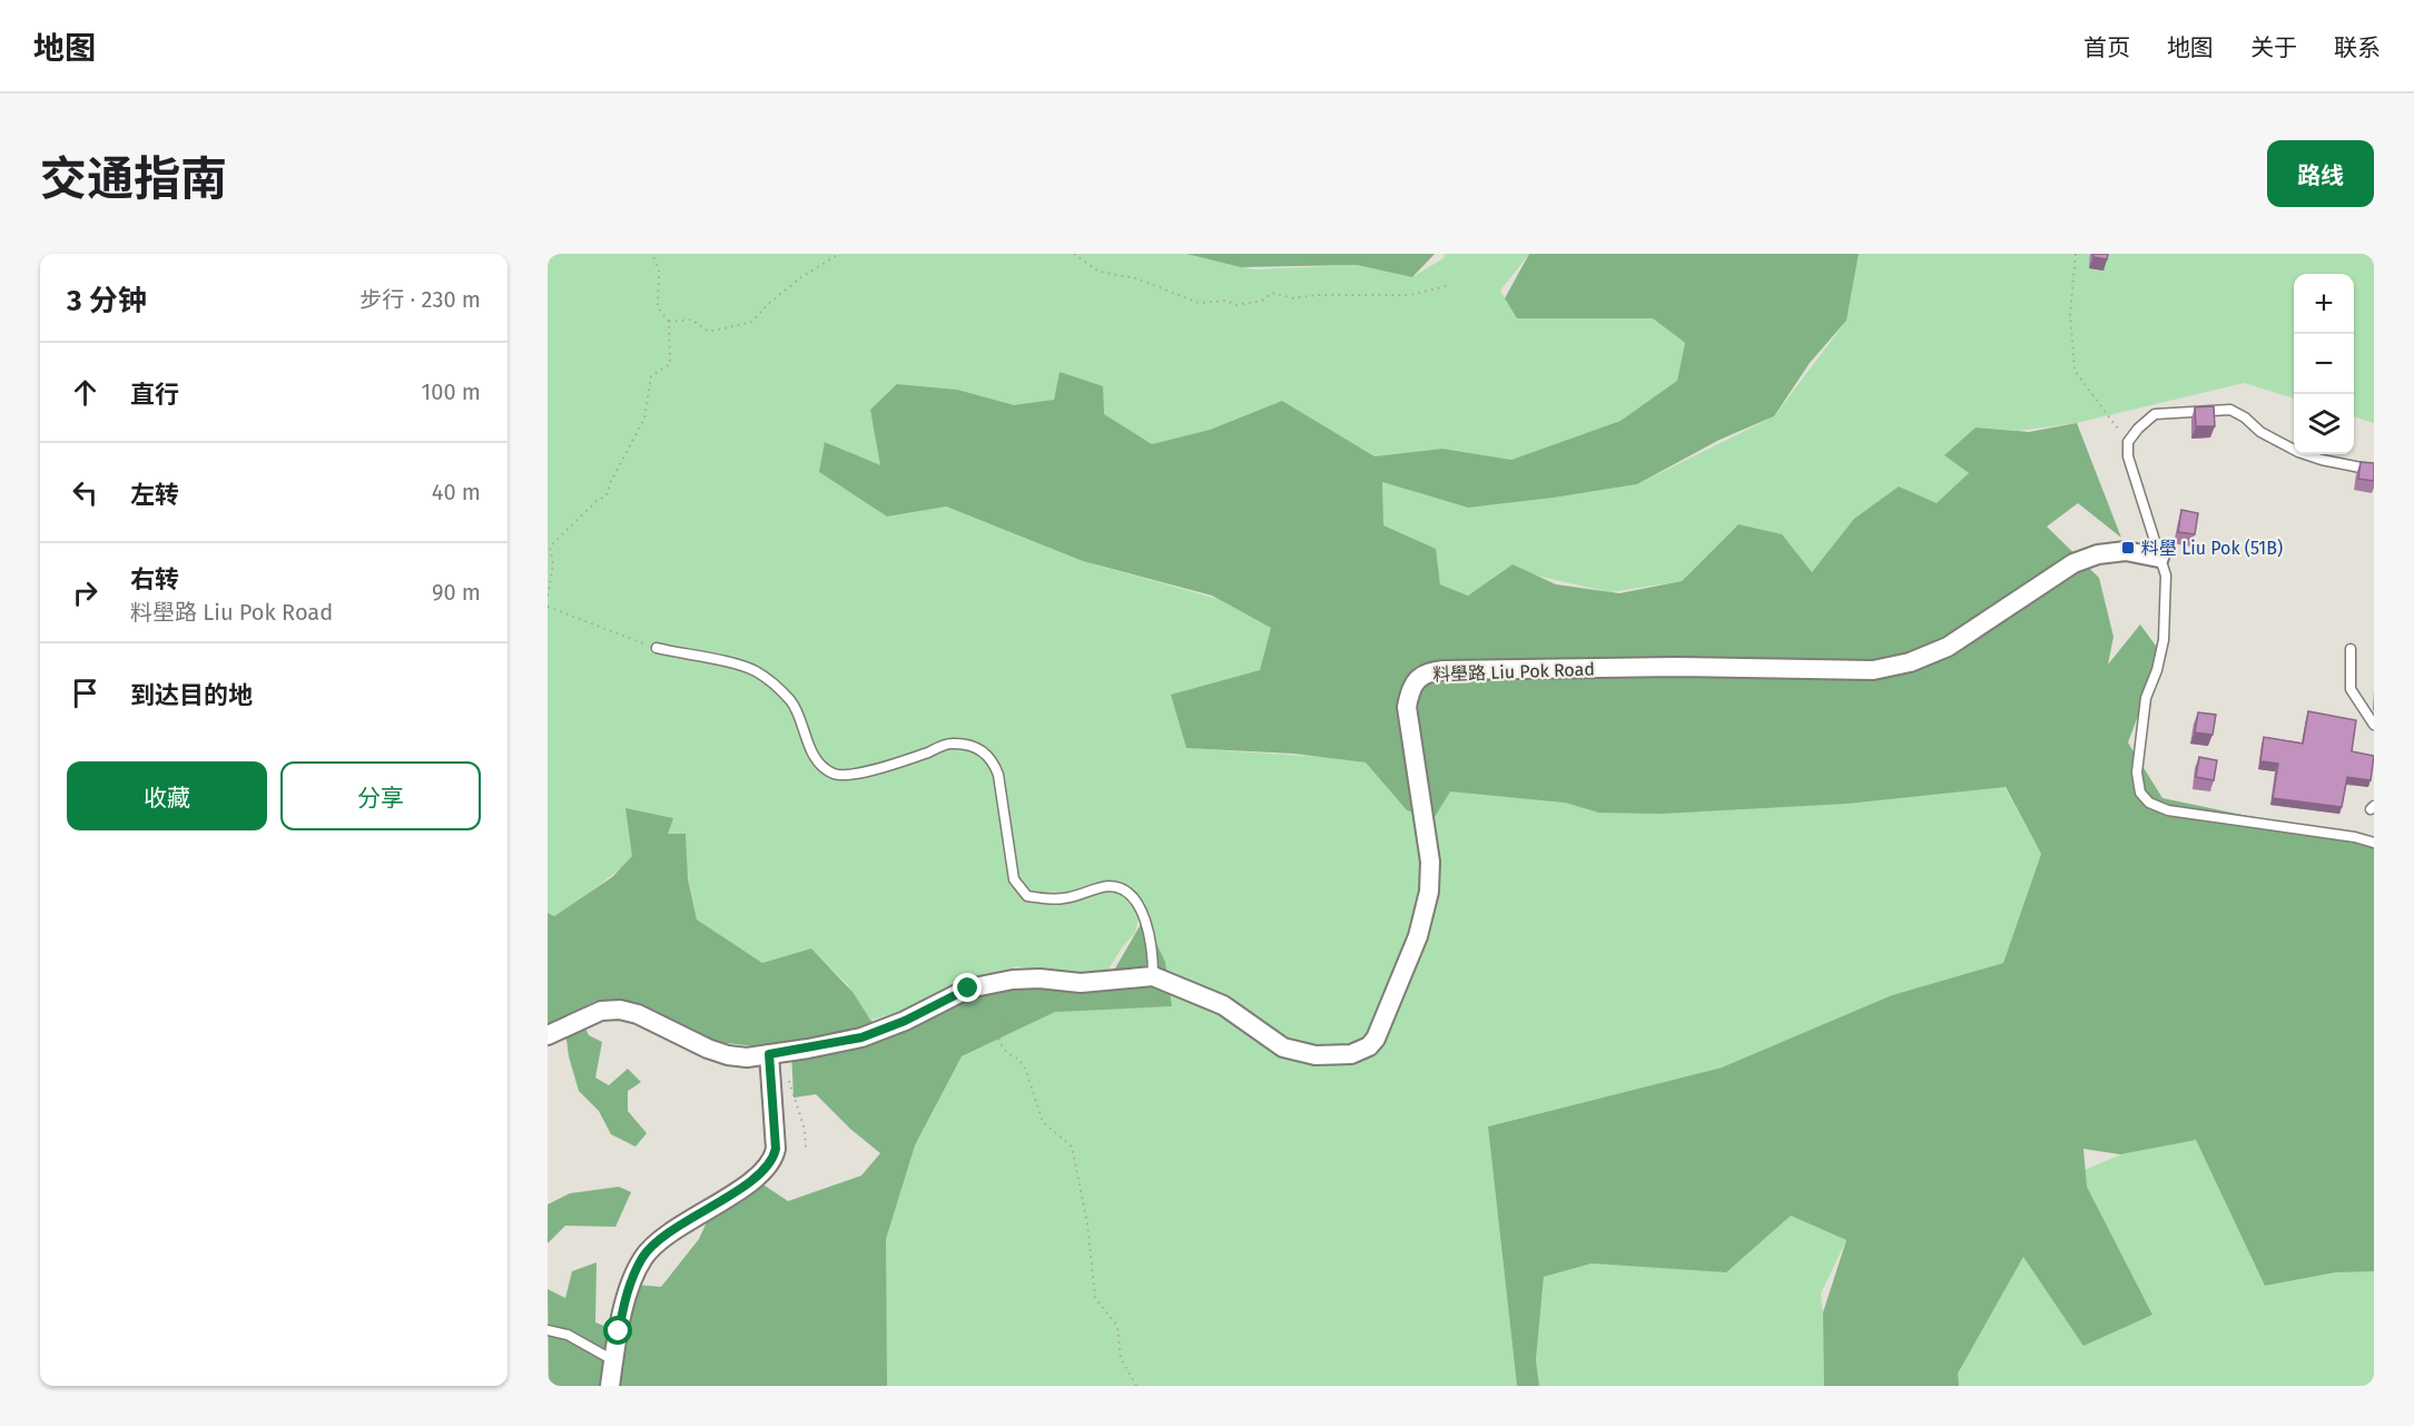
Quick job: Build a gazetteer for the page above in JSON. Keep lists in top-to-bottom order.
{
  "streets": {
    "street": ["料壆路 Liu Pok Road"]
  },
  "places": {
    "transit": ["料壆 Liu Pok (51B)"]
  },
  "page": {
    "header": "地图",
    "nav": [
      "首页",
      "地图",
      "关于",
      "联系"
    ],
    "title": "交通指南",
    "buttons": [
      "路线",
      ["收藏", "分享"]
    ],
    "heading": ["3 分钟", "步行 · 230 m"],
    "map_buttons": ["+", "−"],
    "list": [
      ["直行", "100 m"],
      ["左转", "40 m"],
      ["右转", "料壆路 Liu Pok Road", "90 m"],
      "到达目的地"
    ]
  }
}
